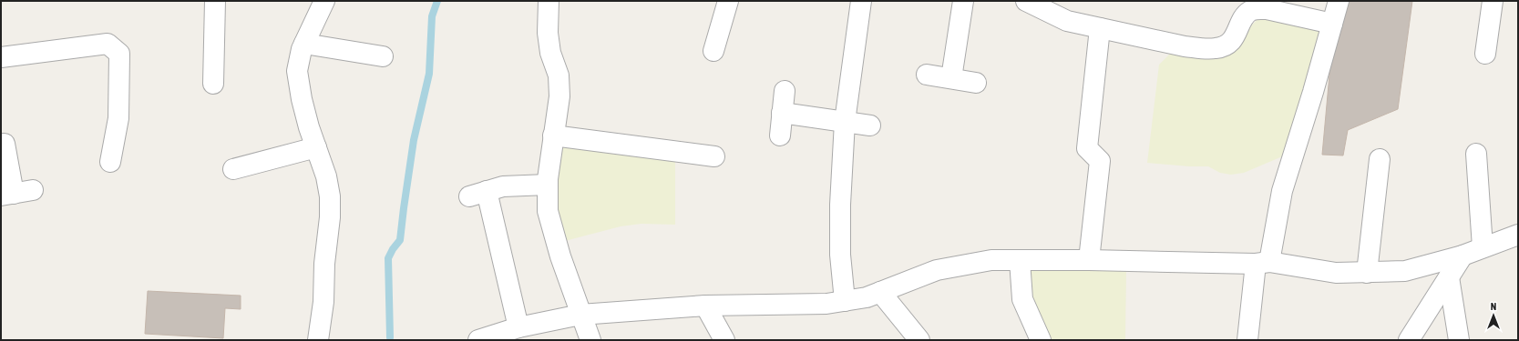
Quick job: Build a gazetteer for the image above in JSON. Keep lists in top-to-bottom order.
{
  "north": "top"
}
